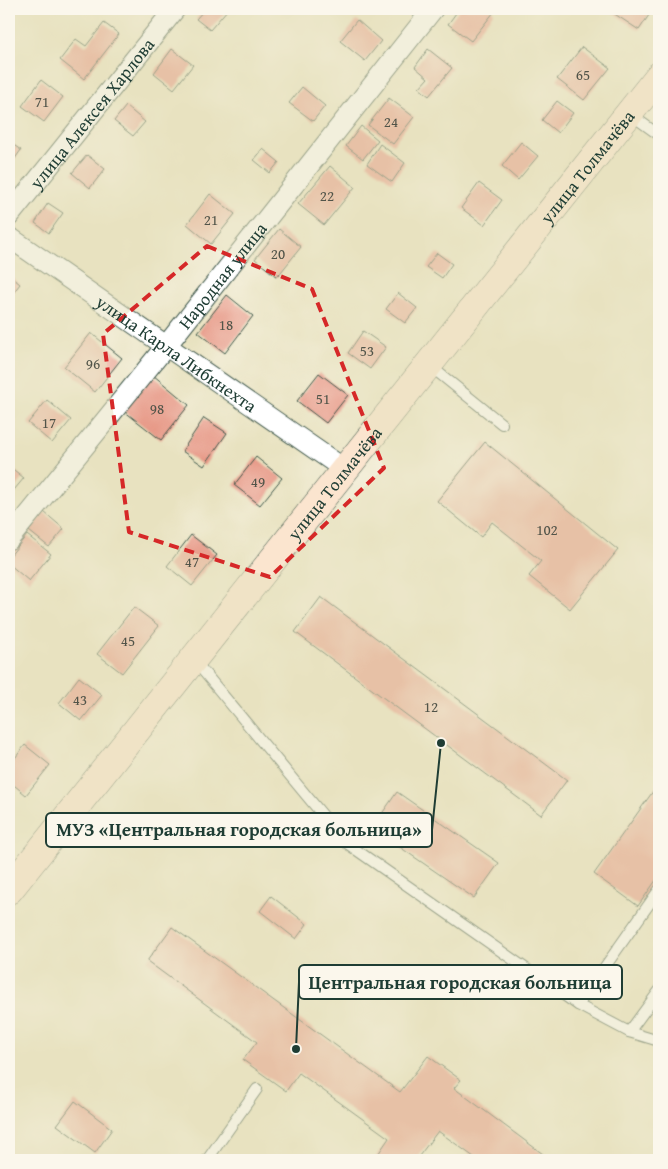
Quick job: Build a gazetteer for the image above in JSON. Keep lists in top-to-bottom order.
{
  "streets": {
    "street": [
      "улица Алексея Харлова",
      "улица Толмачёва",
      "Народная улица",
      "улица Карла Либкнехта"
    ]
  },
  "crossings": [
    ["улица Толмачёва", "улица Карла Либкнехта"],
    ["Народная улица", "улица Карла Либкнехта"]
  ],
  "places": ["МУЗ «Центральная городская больница»", "Центральная городская больница"],
  "house_numbers": [
    "65",
    "71",
    "24",
    "22",
    "21",
    "20",
    "18",
    "53",
    "96",
    "51",
    "98",
    "17",
    "49",
    "102",
    "47",
    "45",
    "43",
    "12"
  ]
}
